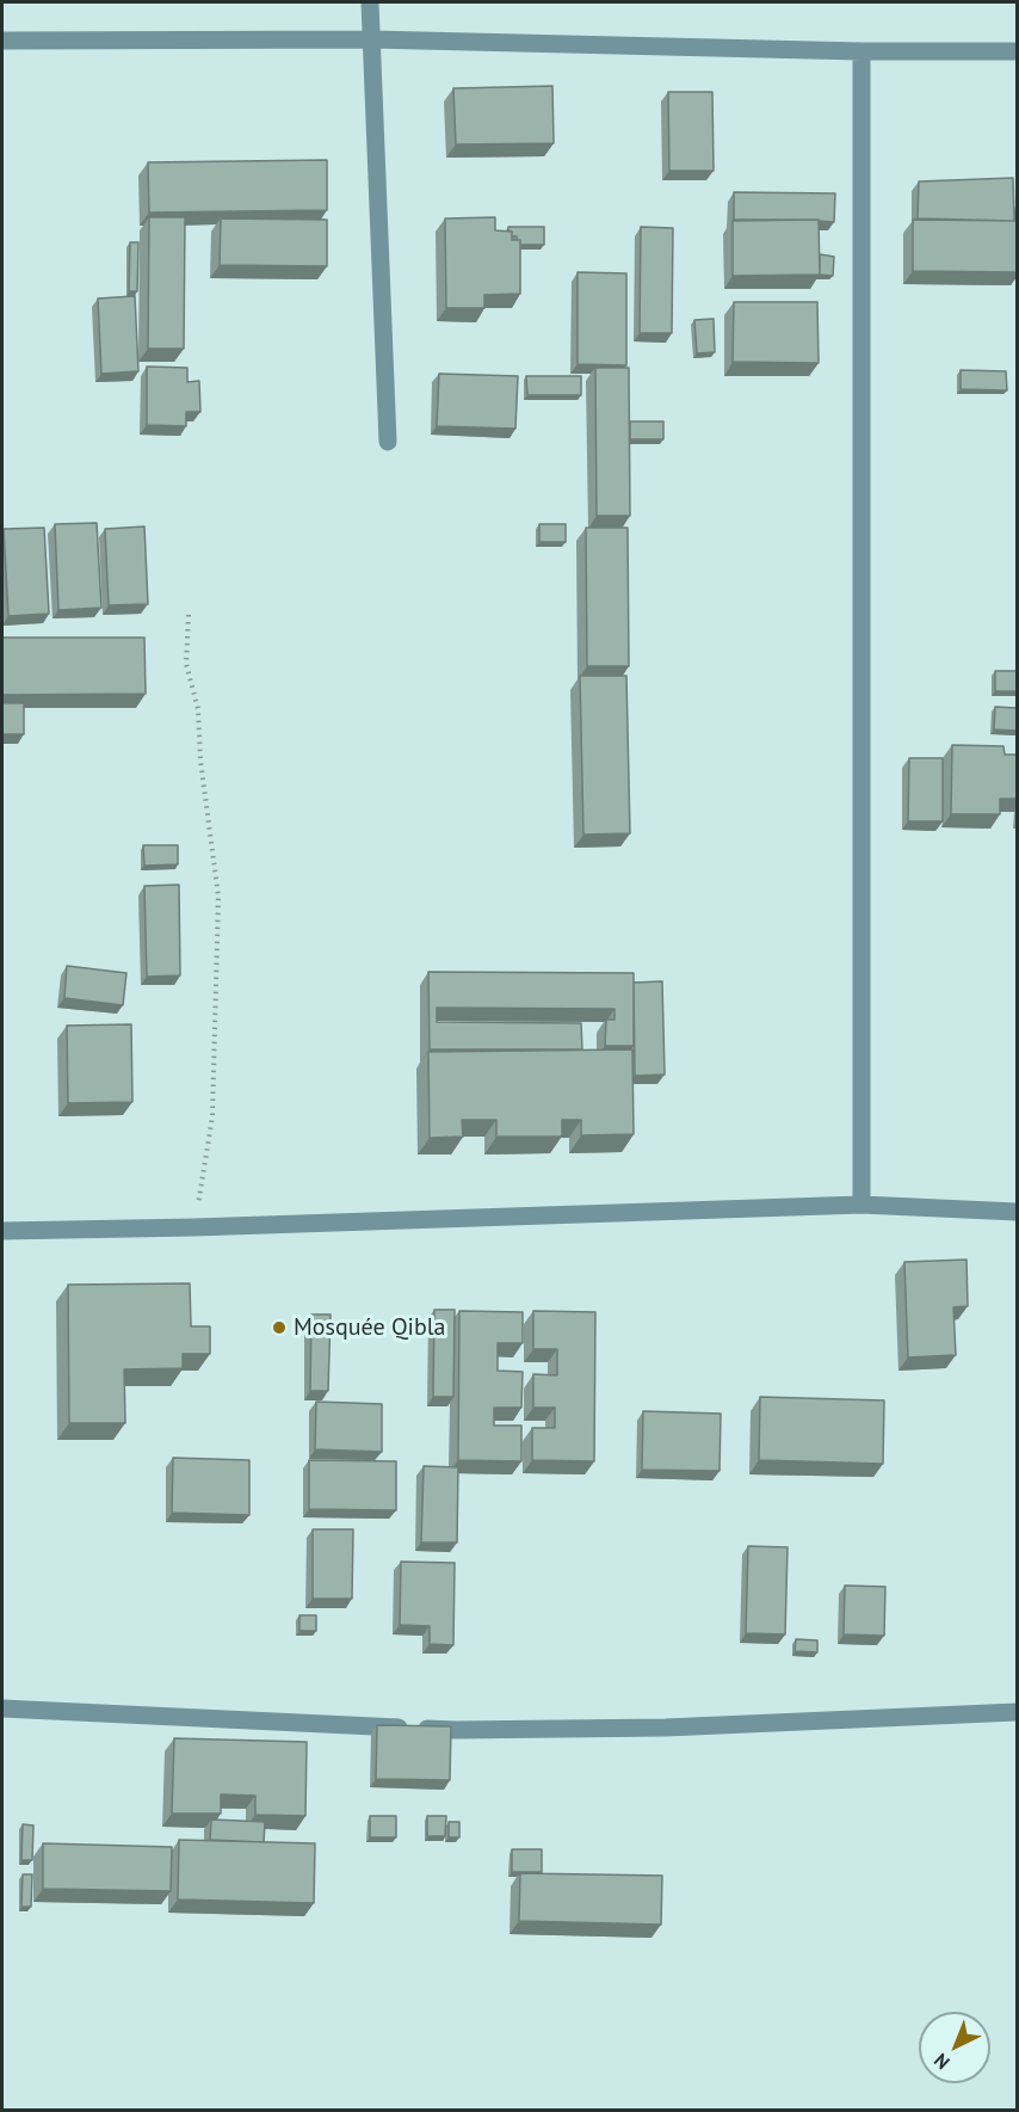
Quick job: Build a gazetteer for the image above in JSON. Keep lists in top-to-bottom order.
{
  "places": ["Mosquée Qibla"],
  "north": "bottom left"
}
